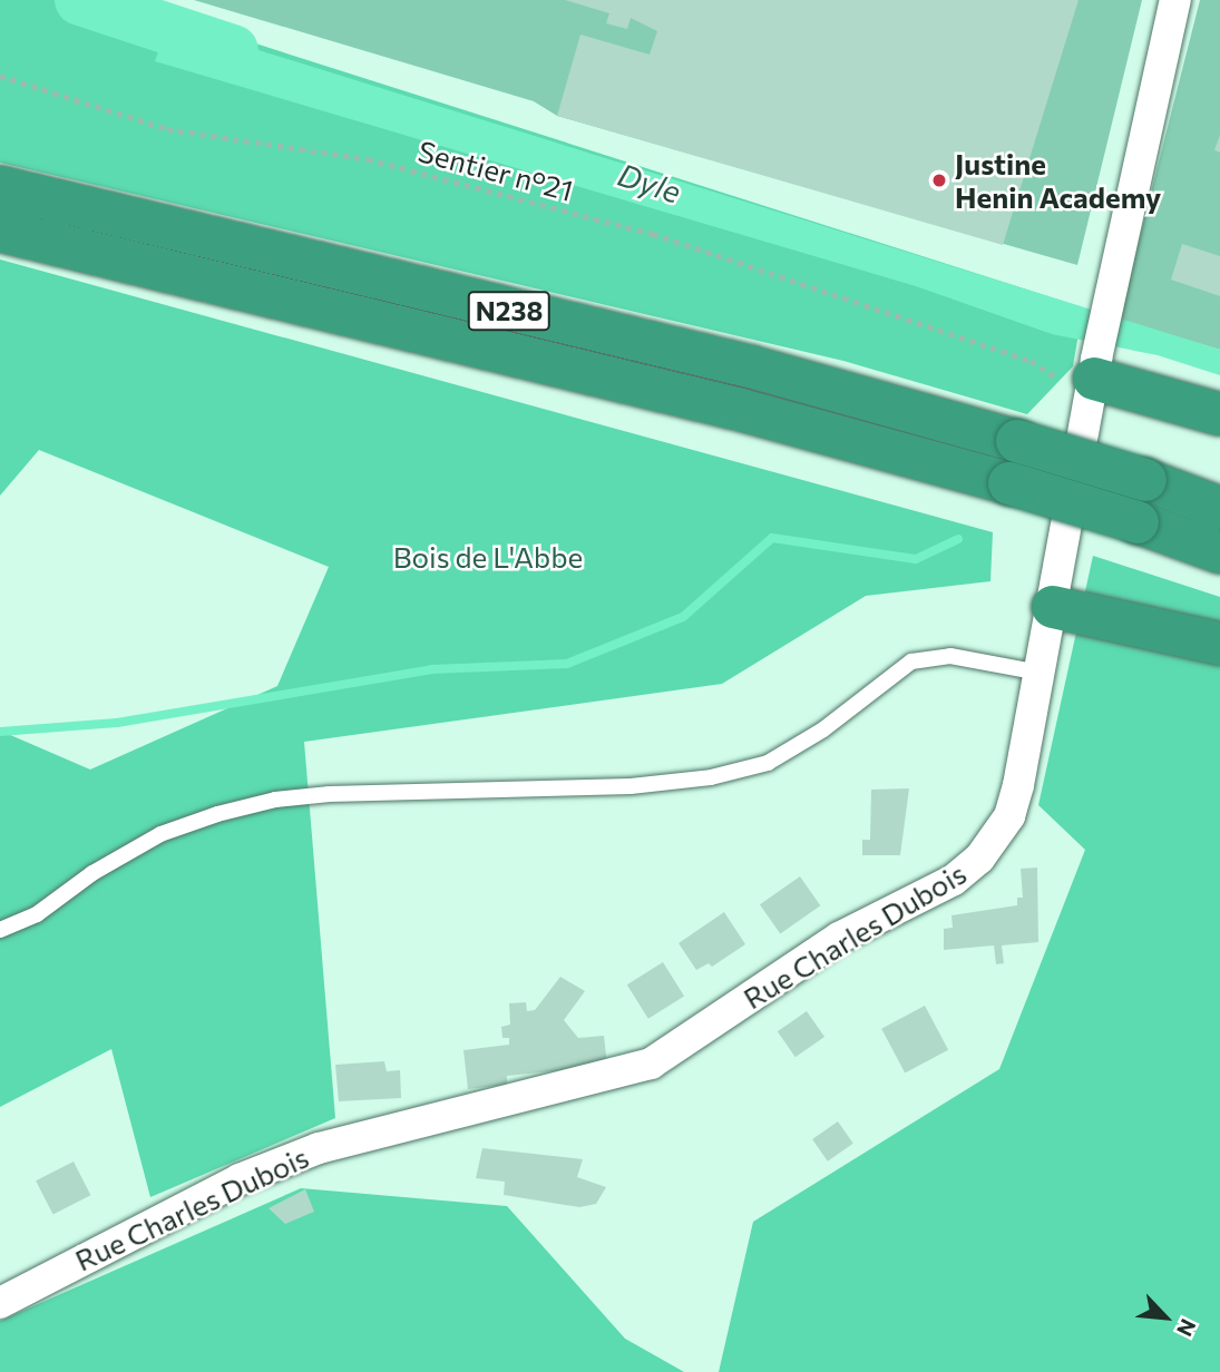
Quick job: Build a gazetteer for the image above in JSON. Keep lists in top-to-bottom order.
{
  "streets": {
    "highway": ["N238"],
    "street": ["Rue Charles Dubois"],
    "path": ["Sentier n°21"]
  },
  "crossings": [
    ["Sentier n°21", "Rue Charles Dubois"]
  ],
  "water": ["Dyle"],
  "parks": ["Bois de L'Abbe"],
  "places": ["Justine Henin Academy"],
  "north": "bottom right"
}
